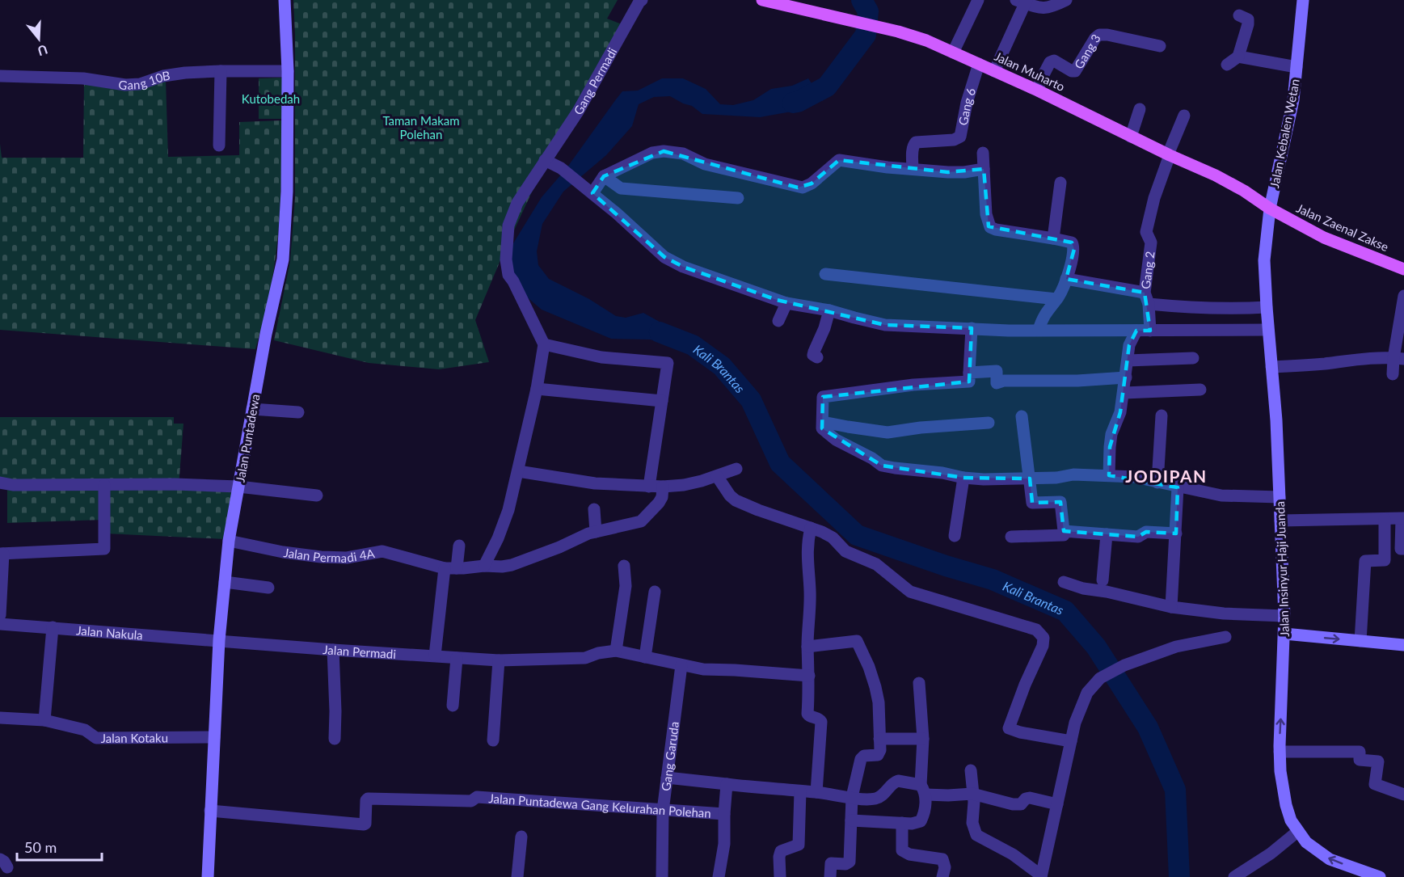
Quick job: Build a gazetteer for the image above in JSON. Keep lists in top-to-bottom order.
{
  "streets": {
    "main road": ["Jalan Muharto", "Jalan Zaenal Zakse"],
    "street": [
      "Gang 3",
      "Gang 10B",
      "Gang Permadi",
      "Gang 6",
      "Jalan Kebalen Wetan",
      "Gang 2",
      "Jalan Puntadewa",
      "Jalan Permadi 4A",
      "Jalan Insinyur Haji Juanda",
      "Jalan Nakula",
      "Jalan Permadi",
      "Jalan Kotaku",
      "Gang Garuda",
      "Jalan Puntadewa Gang Kelurahan Polehan"
    ]
  },
  "crossings": [
    ["Gang 3", "Jalan Muharto"],
    ["Jalan Muharto", "Gang 6"],
    ["Jalan Muharto", "Jalan Kebalen Wetan"],
    ["Jalan Muharto", "Jalan Zaenal Zakse"],
    ["Jalan Muharto", "Gang 2"],
    ["Jalan Muharto", "Jalan Insinyur Haji Juanda"],
    ["Gang 10B", "Jalan Puntadewa"],
    ["Jalan Kebalen Wetan", "Jalan Zaenal Zakse"],
    ["Jalan Kebalen Wetan", "Jalan Insinyur Haji Juanda"],
    ["Jalan Zaenal Zakse", "Jalan Insinyur Haji Juanda"],
    ["Jalan Puntadewa", "Jalan Permadi 4A"],
    ["Jalan Puntadewa", "Jalan Nakula"],
    ["Jalan Puntadewa", "Jalan Permadi"],
    ["Jalan Puntadewa", "Jalan Kotaku"],
    ["Jalan Puntadewa", "Jalan Puntadewa Gang Kelurahan Polehan"],
    ["Jalan Nakula", "Jalan Permadi"],
    ["Gang Garuda", "Jalan Puntadewa Gang Kelurahan Polehan"]
  ],
  "districts": ["JODIPAN"],
  "water": ["Kali Brantas"],
  "parks": ["Kutobedah", "Taman Makam Polehan"],
  "scale_bar": "50 m",
  "north": "bottom"
}
